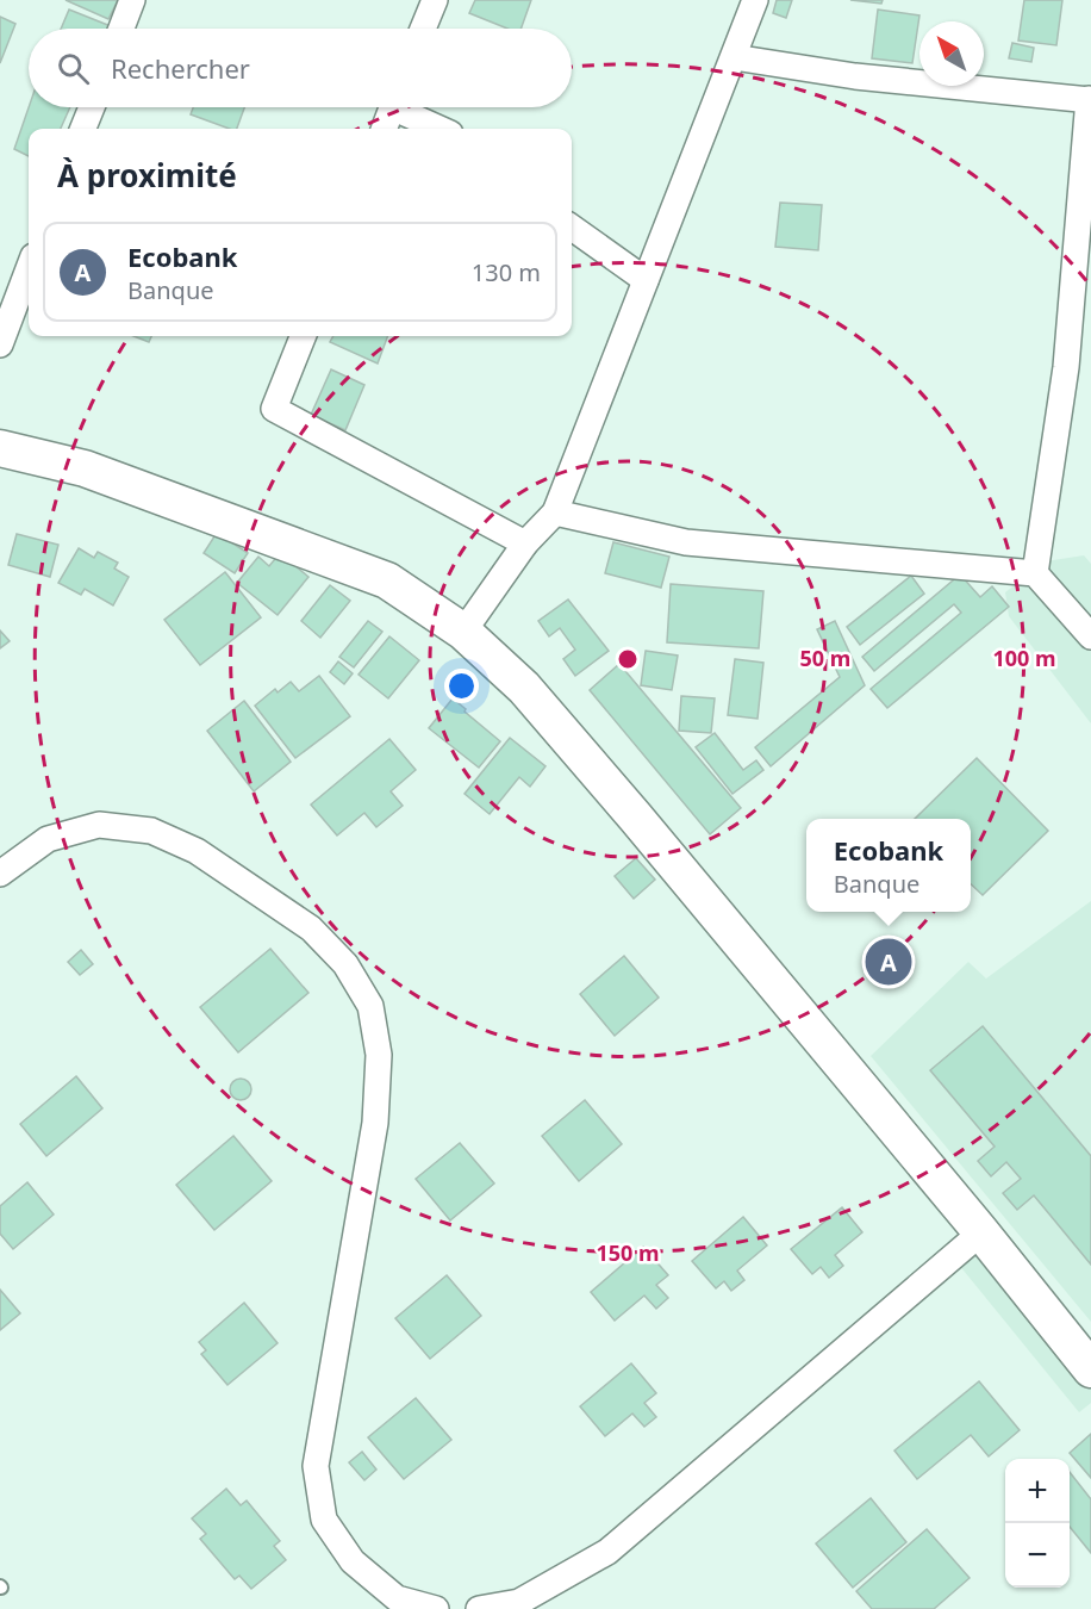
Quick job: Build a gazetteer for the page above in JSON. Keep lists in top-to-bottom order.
{
  "north": "top left",
  "page": {
    "search": "Rechercher",
    "heading": "À proximité",
    "list": [
      {
        "mark": "A",
        "name": "Ecobank",
        "note": "Banque",
        "value": "130 m"
      }
    ],
    "popup": ["Ecobank", "Banque"],
    "pins": "A",
    "map_buttons": ["+", "−"]
  },
  "rings": ["50 m", "100 m", "150 m"]
}
